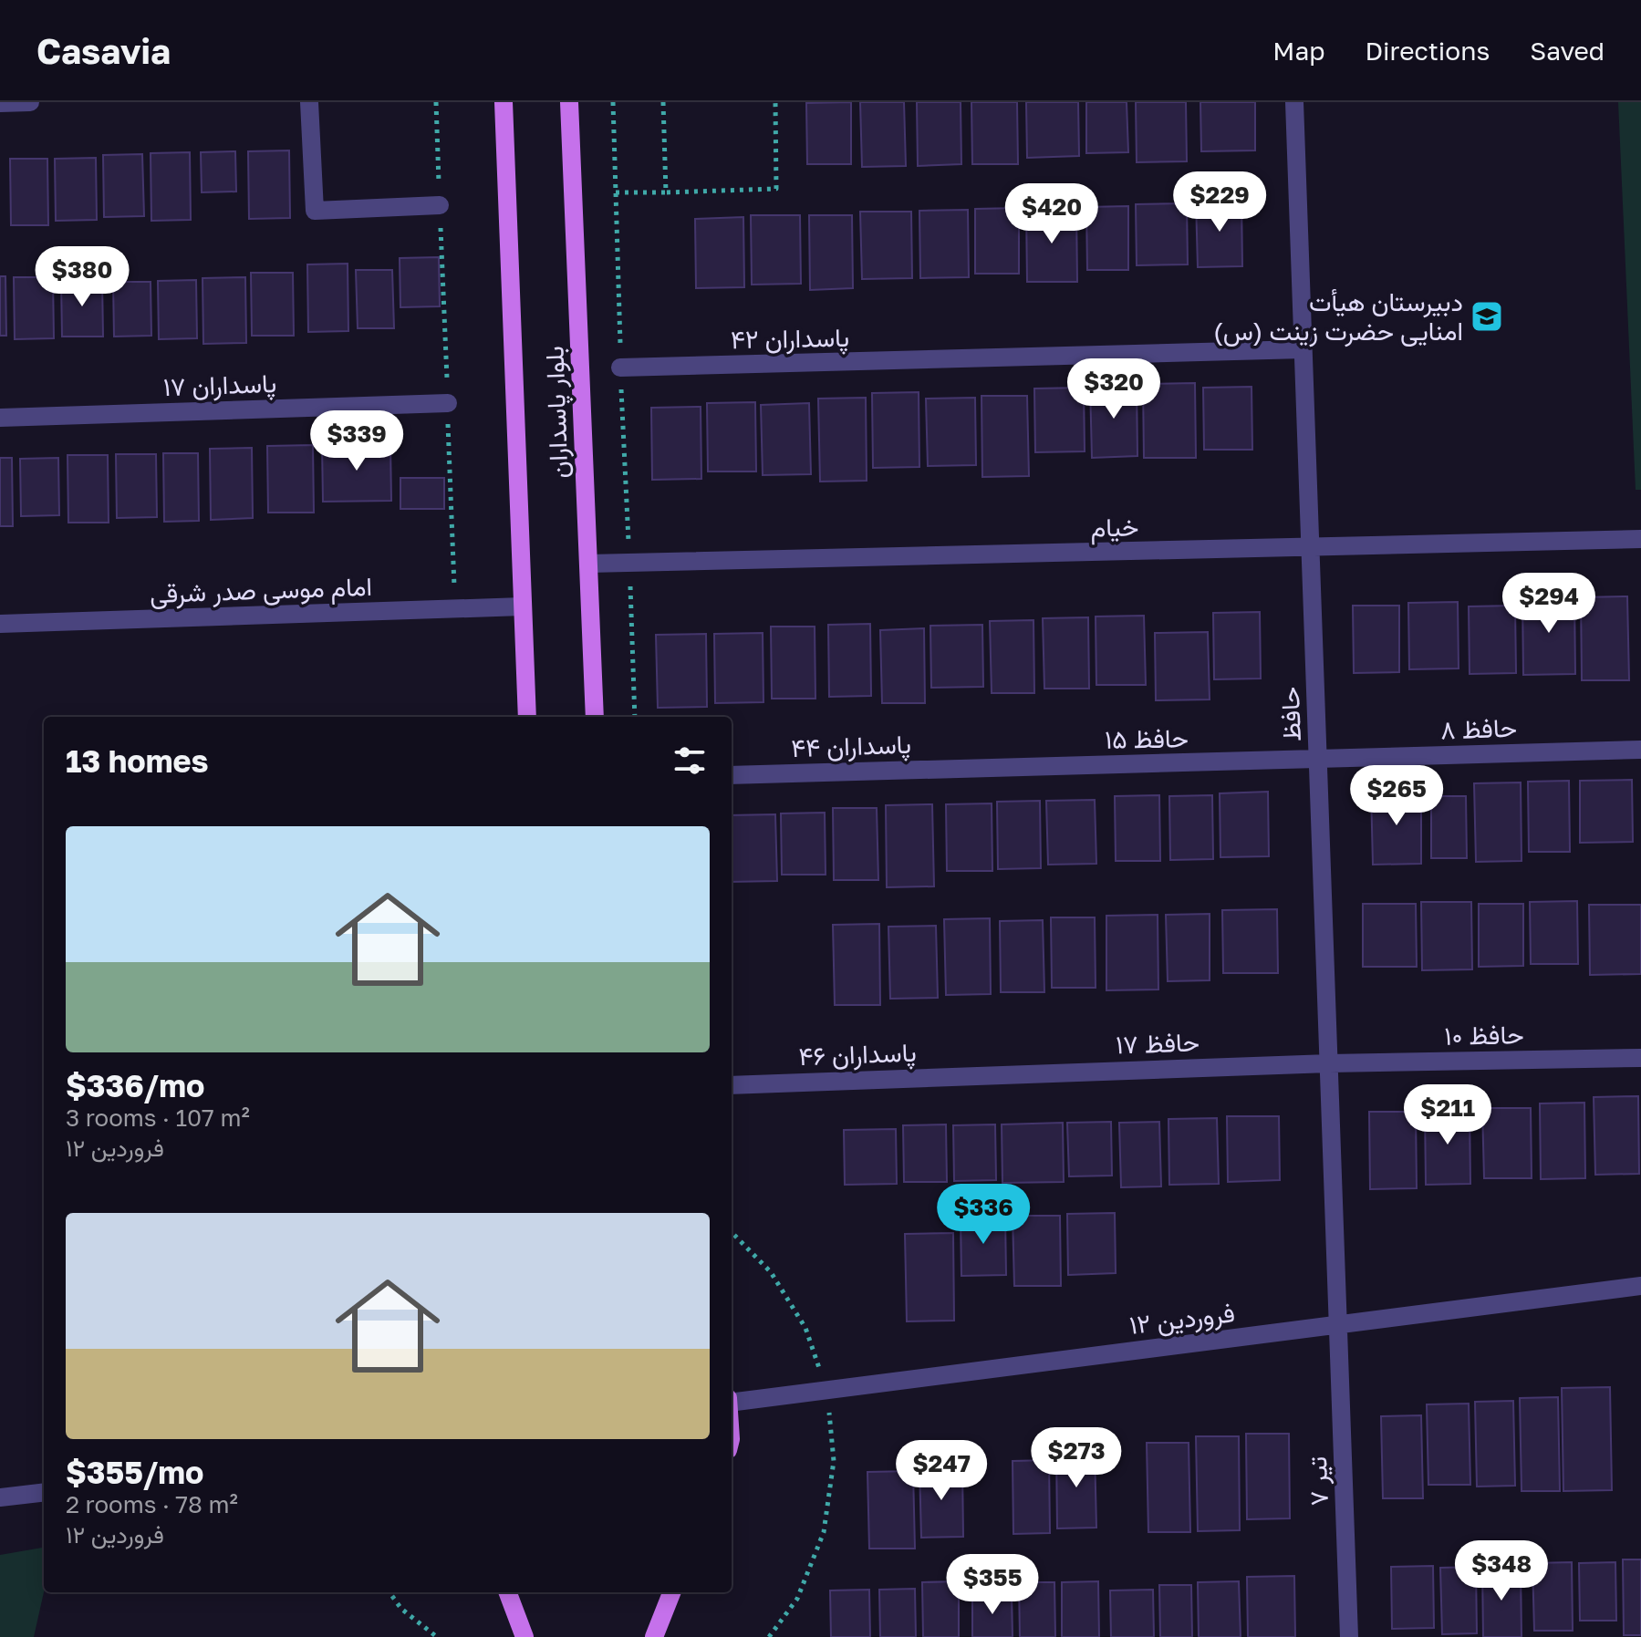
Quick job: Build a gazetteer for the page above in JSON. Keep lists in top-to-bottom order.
{
  "streets": {
    "main road": ["بلوار پاسداران"],
    "street": [
      "پاسداران ۴۲",
      "پاسداران ۱۷",
      "خیام",
      "امام موسی صدر شرقی",
      "حافظ",
      "حافظ ۸",
      "حافظ ۱۵",
      "پاسداران ۴۴",
      "حافظ ۱۰",
      "حافظ ۱۷",
      "پاسداران ۴۶",
      "۱۲ فروردین",
      "۷ تیر"
    ]
  },
  "crossings": [
    ["پاسداران ۴۲", "حافظ"],
    ["بلوار پاسداران", "خیام"],
    ["بلوار پاسداران", "امام موسی صدر شرقی"],
    ["خیام", "حافظ"],
    ["حافظ", "حافظ ۸"],
    ["حافظ", "حافظ ۱۵"],
    ["حافظ", "حافظ ۱۰"],
    ["حافظ", "حافظ ۱۷"],
    ["حافظ", "۱۲ فروردین"],
    ["حافظ", "۷ تیر"],
    ["حافظ ۸", "حافظ ۱۵"],
    ["حافظ ۱۵", "پاسداران ۴۴"],
    ["حافظ ۱۰", "حافظ ۱۷"],
    ["حافظ ۱۷", "پاسداران ۴۶"],
    ["۱۲ فروردین", "۷ تیر"]
  ],
  "places": {
    "school or university": ["دبیرستان هیأت امنایی حضرت زینت (س)"]
  },
  "page": {
    "header": "Casavia",
    "nav": ["Map", "Directions", "Saved"],
    "price": [
      "$229",
      "$420",
      "$380",
      "$320",
      "$339",
      "$294",
      "$265",
      "$211",
      "$336",
      "$273",
      "$247",
      "$348",
      "$355"
    ],
    "heading": "13 homes",
    "list": [
      {
        "name": "$336/mo",
        "note": "3 rooms · 107 m² · ۱۲ فروردین"
      },
      {
        "name": "$355/mo",
        "note": "2 rooms · 78 m² · ۱۲ فروردین"
      }
    ]
  }
}
